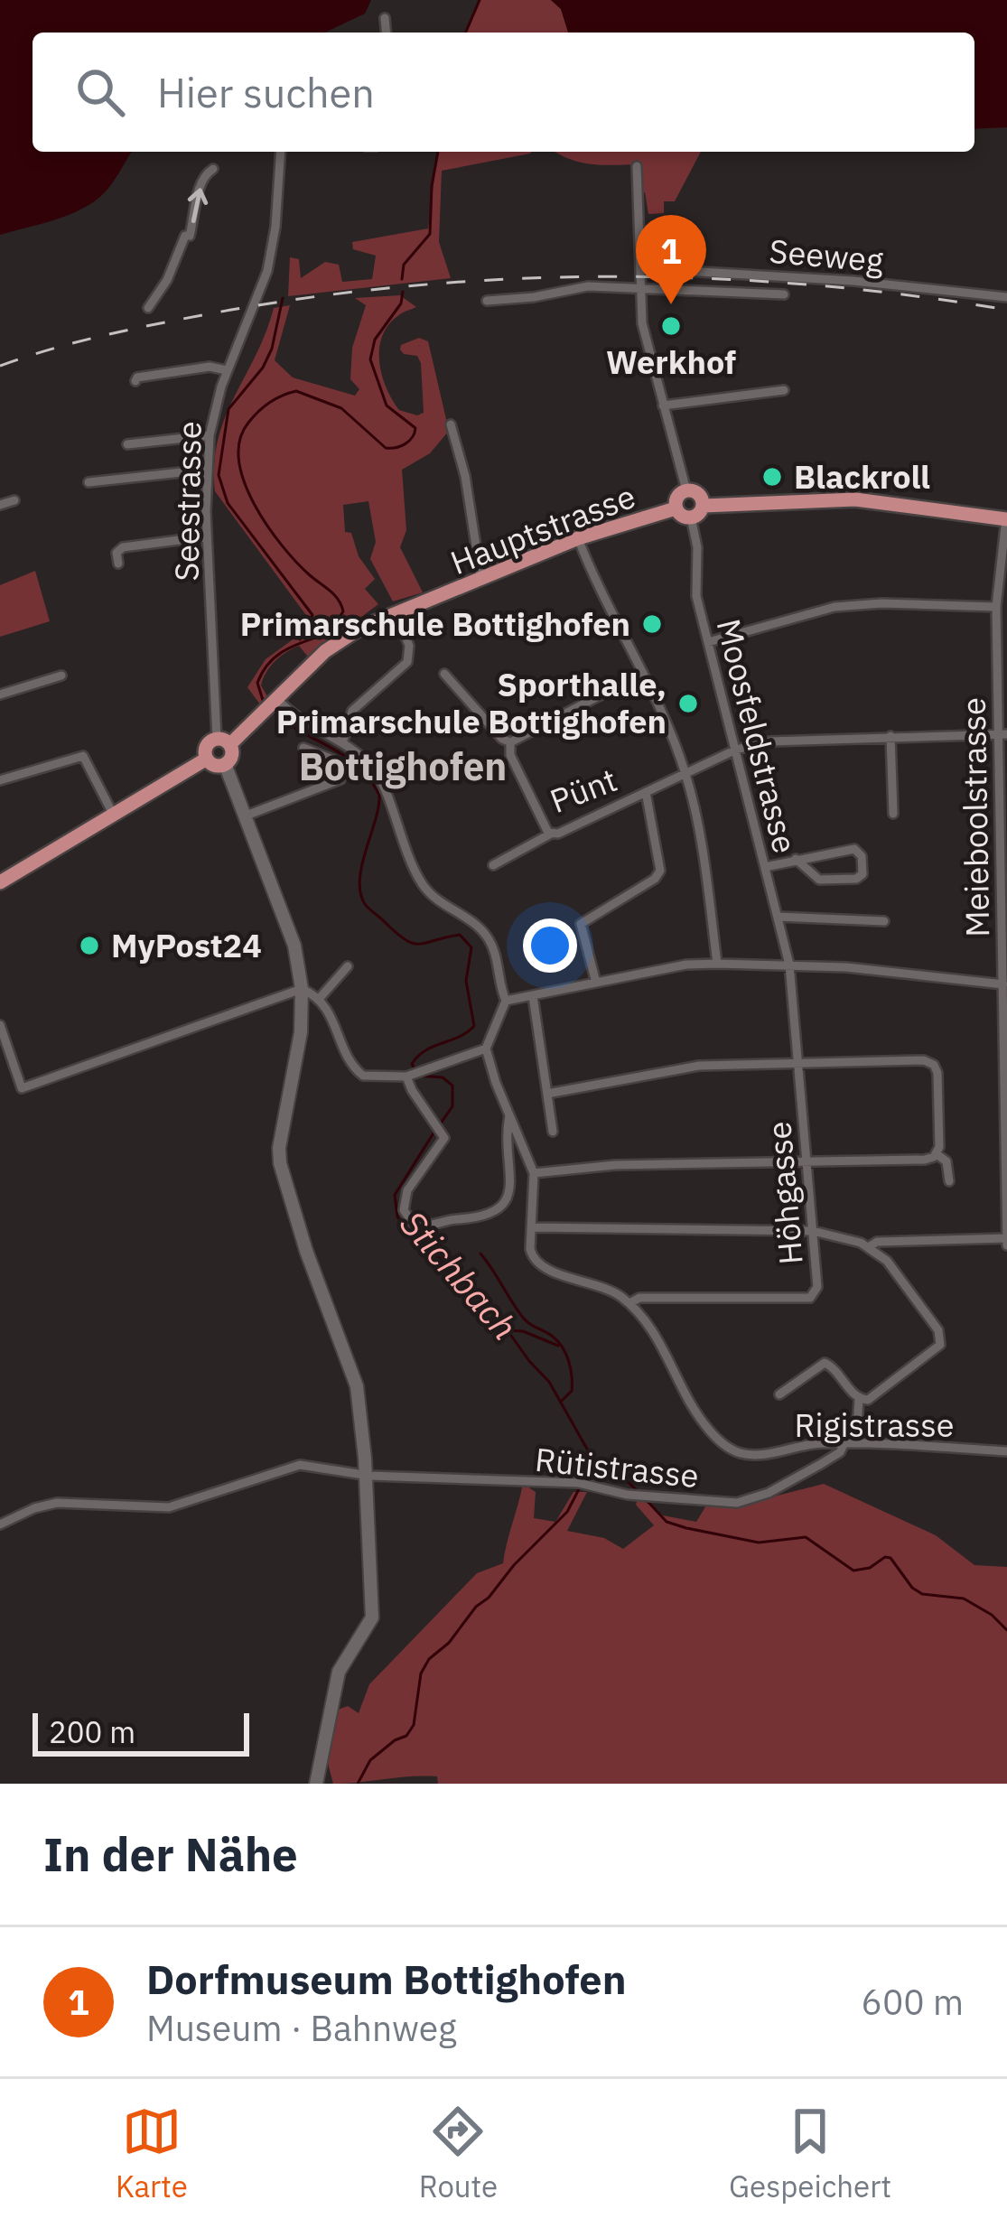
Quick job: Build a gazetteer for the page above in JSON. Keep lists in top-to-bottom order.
{
  "streets": {
    "main road": ["Hauptstrasse"],
    "street": [
      "Seeweg",
      "Seestrasse",
      "Moosfeldstrasse",
      "Pünt",
      "Meieboolstrasse",
      "Höhgasse",
      "Rigistrasse",
      "Rütistrasse"
    ]
  },
  "crossings": [
    ["Seestrasse", "Hauptstrasse"],
    ["Hauptstrasse", "Moosfeldstrasse"],
    ["Moosfeldstrasse", "Pünt"],
    ["Moosfeldstrasse", "Höhgasse"],
    ["Pünt", "Meieboolstrasse"],
    ["Höhgasse", "Rigistrasse"],
    ["Rigistrasse", "Rütistrasse"]
  ],
  "districts": ["Bottighofen"],
  "water": ["Stichbach"],
  "places": [
    "Werkhof",
    "Blackroll",
    "Primarschule Bottighofen",
    "Sporthalle, Primarschule Bottighofen",
    "MyPost24"
  ],
  "scale_bar": "200 m",
  "page": {
    "search": "Hier suchen",
    "pins": "1",
    "scale": "200 m",
    "heading": "In der Nähe",
    "list": [
      {
        "mark": "1",
        "name": "Dorfmuseum Bottighofen",
        "note": "Museum · Bahnweg",
        "value": "600 m"
      }
    ],
    "nav": ["Karte", "Route", "Gespeichert"]
  }
}
